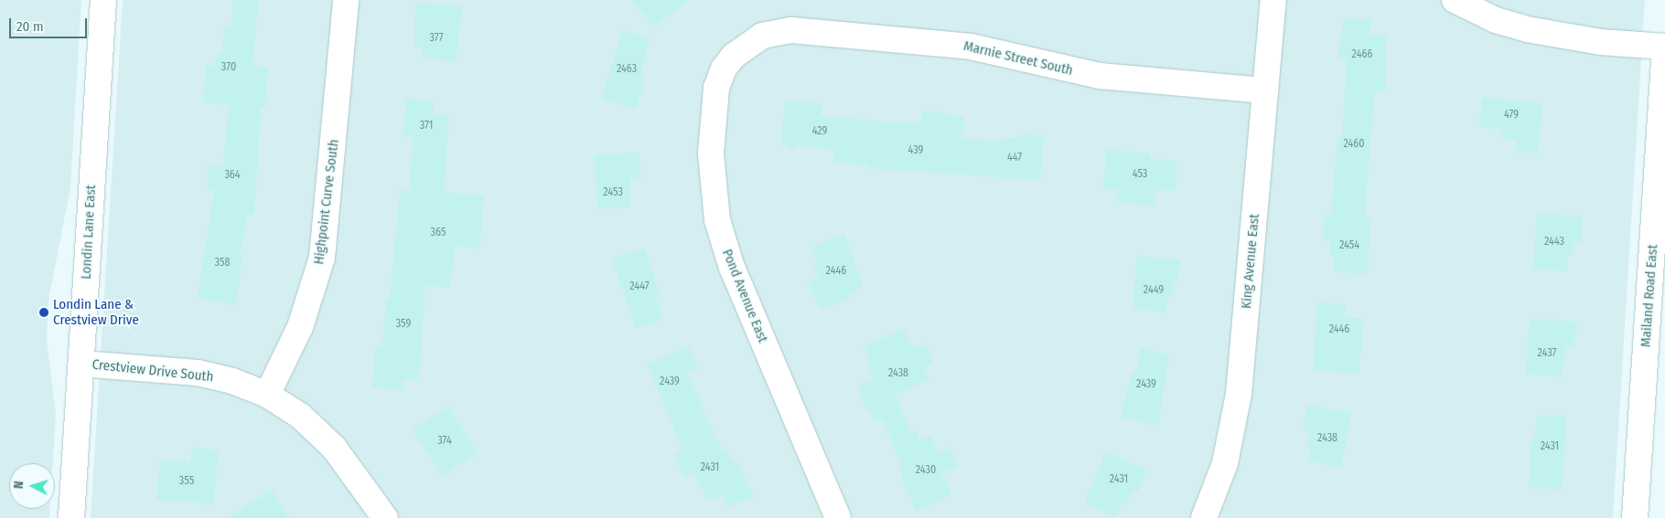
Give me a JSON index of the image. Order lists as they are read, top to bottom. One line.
{"streets":{"street":["Marnie Street South","Highpoint Curve South","Londin Lane East","King Avenue East","Pond Avenue East","Mailand Road East","Crestview Drive South"]},"crossings":[["Marnie Street South","King Avenue East"],["Marnie Street South","Pond Avenue East"],["Highpoint Curve South","Crestview Drive South"],["Londin Lane East","Crestview Drive South"]],"places":["Londin Lane & Crestview Drive"],"house_numbers":["377","2466","370","2463","479","371","429","2460","439","447","453","364","2453","365","2443","2454","358","2446","2447","2449","359","2446","2437","2438","2439","2439","2438","374","2431","2431","2430","2431","355"],"scale_bar":"20 m","north":"left"}
